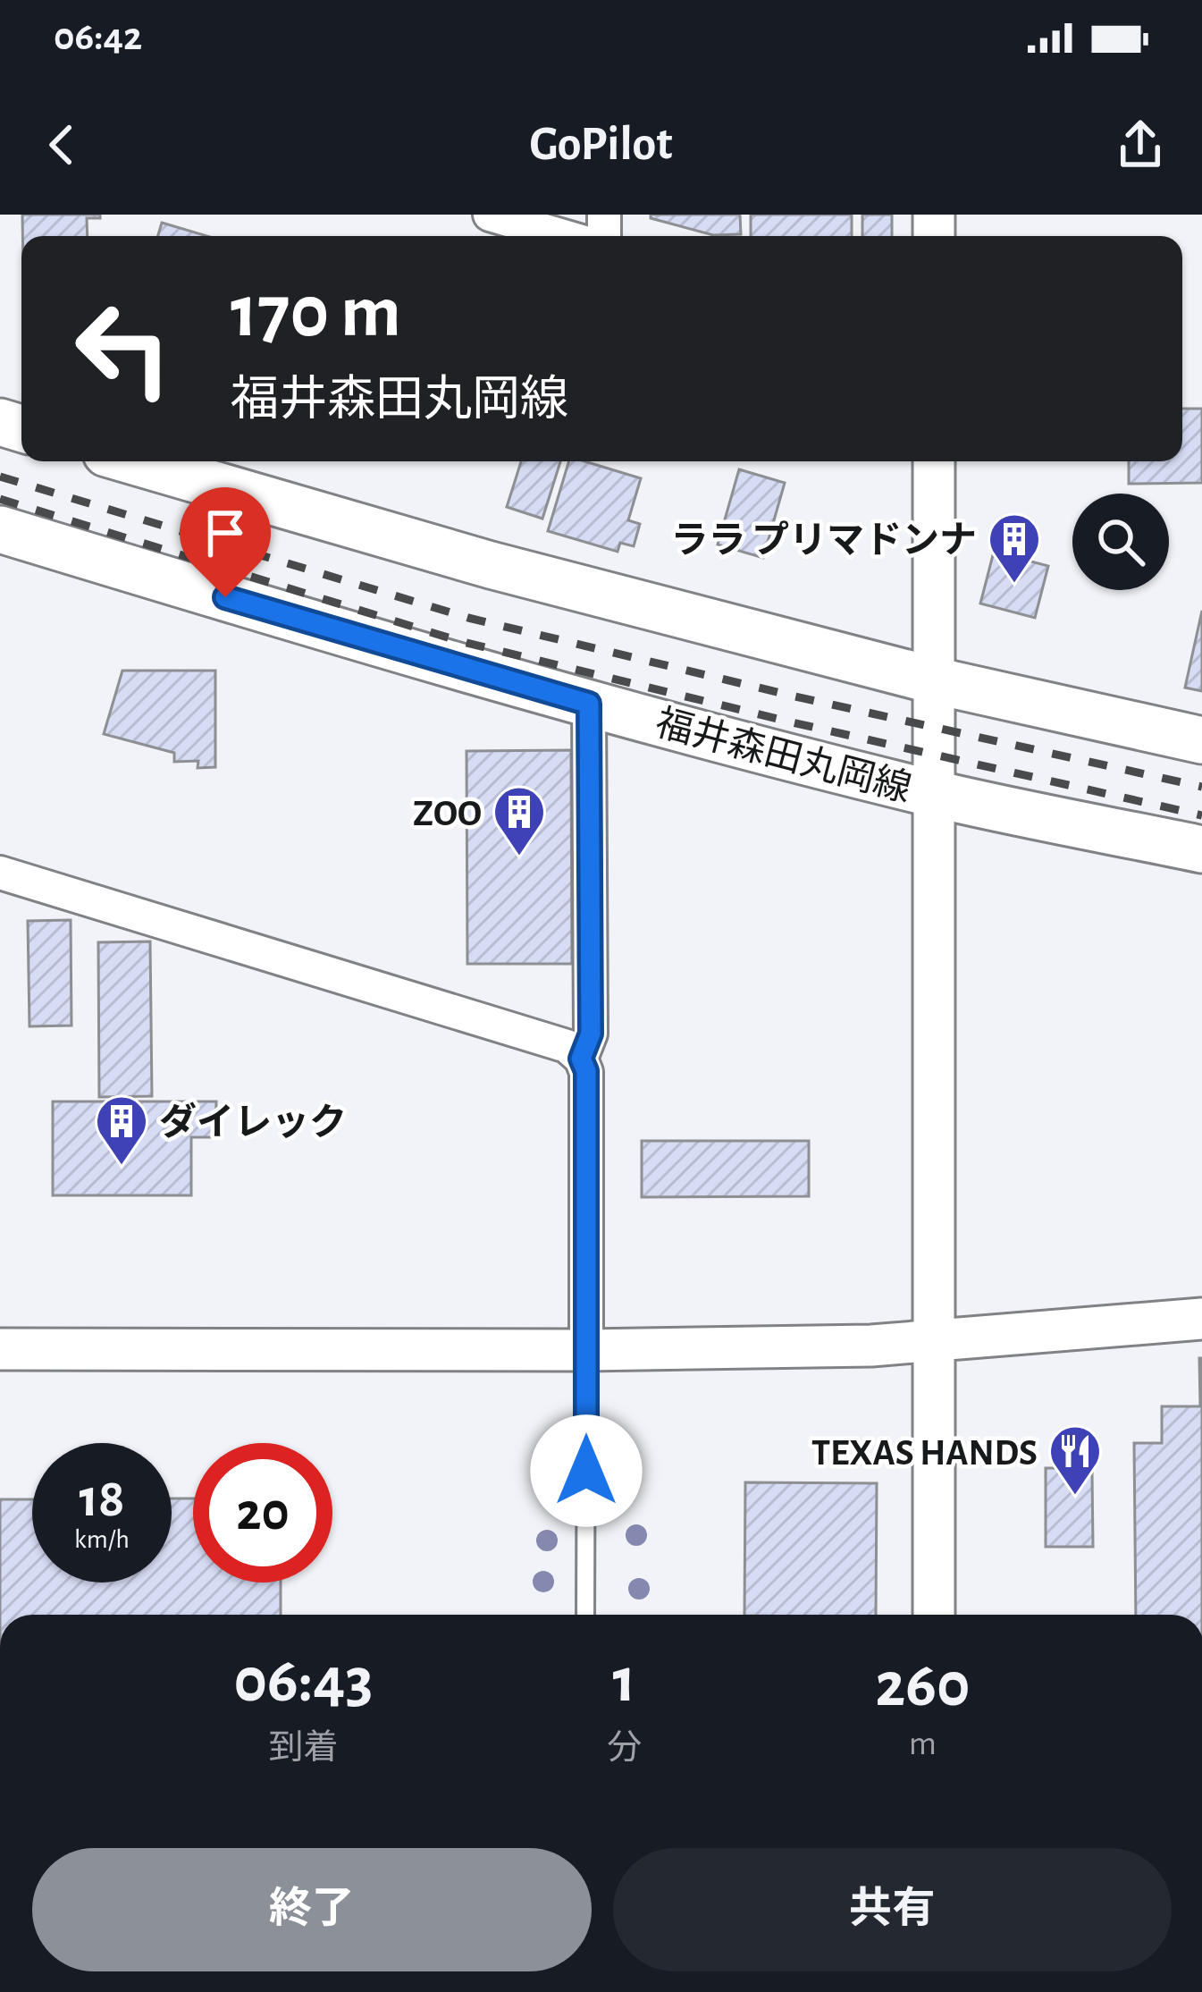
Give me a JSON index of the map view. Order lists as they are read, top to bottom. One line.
{"streets":{"main road":["福井森田丸岡線"]},"places":{"building":["ララ プリマドンナ","ZOO","ダイレック"],"restaurant":["TEXAS HANDS"]},"page":{"status":"06:42","header":"GoPilot","turn":["170 m","福井森田丸岡線"],"speed":"18 km/h","limit":"20","eta":["06:43","到着","1","分","260","m"],"buttons":["終了","共有"]}}
